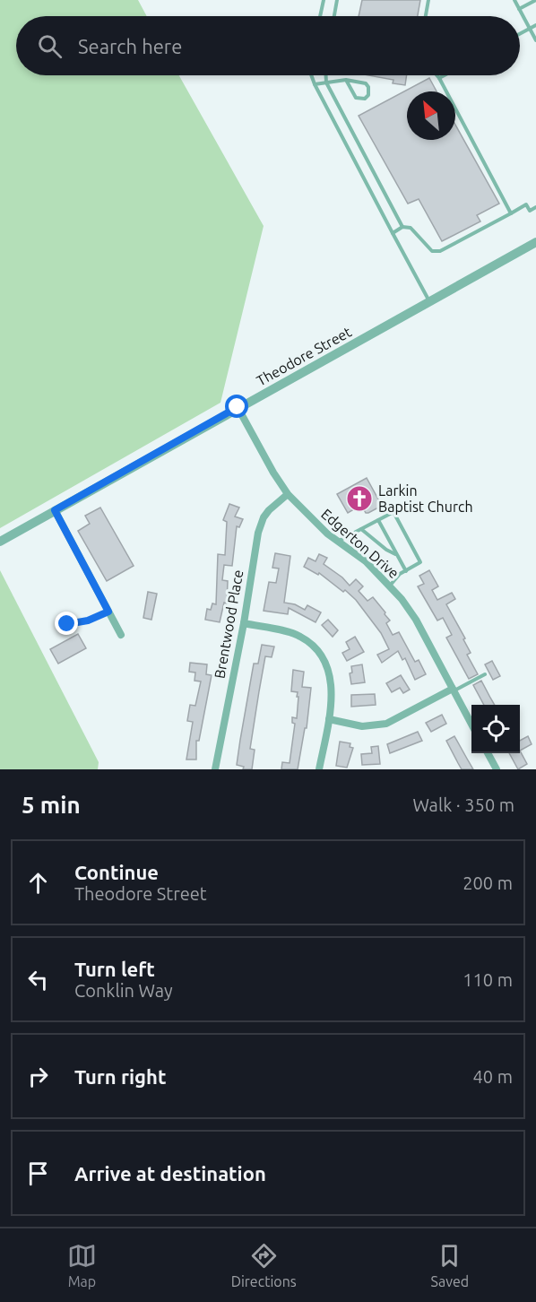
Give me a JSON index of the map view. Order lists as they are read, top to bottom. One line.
{"streets":{"street":["Theodore Street","Edgerton Drive","Brentwood Place"]},"crossings":[["Theodore Street","Edgerton Drive"],["Edgerton Drive","Brentwood Place"]],"places":{"church":["Larkin Baptist Church"]},"north":"top left","page":{"search":"Search here","heading":["5 min","Walk · 350 m"],"list":[["Continue","Theodore Street","200 m"],["Turn left","Conklin Way","110 m"],["Turn right","40 m"],"Arrive at destination"],"nav":["Map","Directions","Saved"]}}
